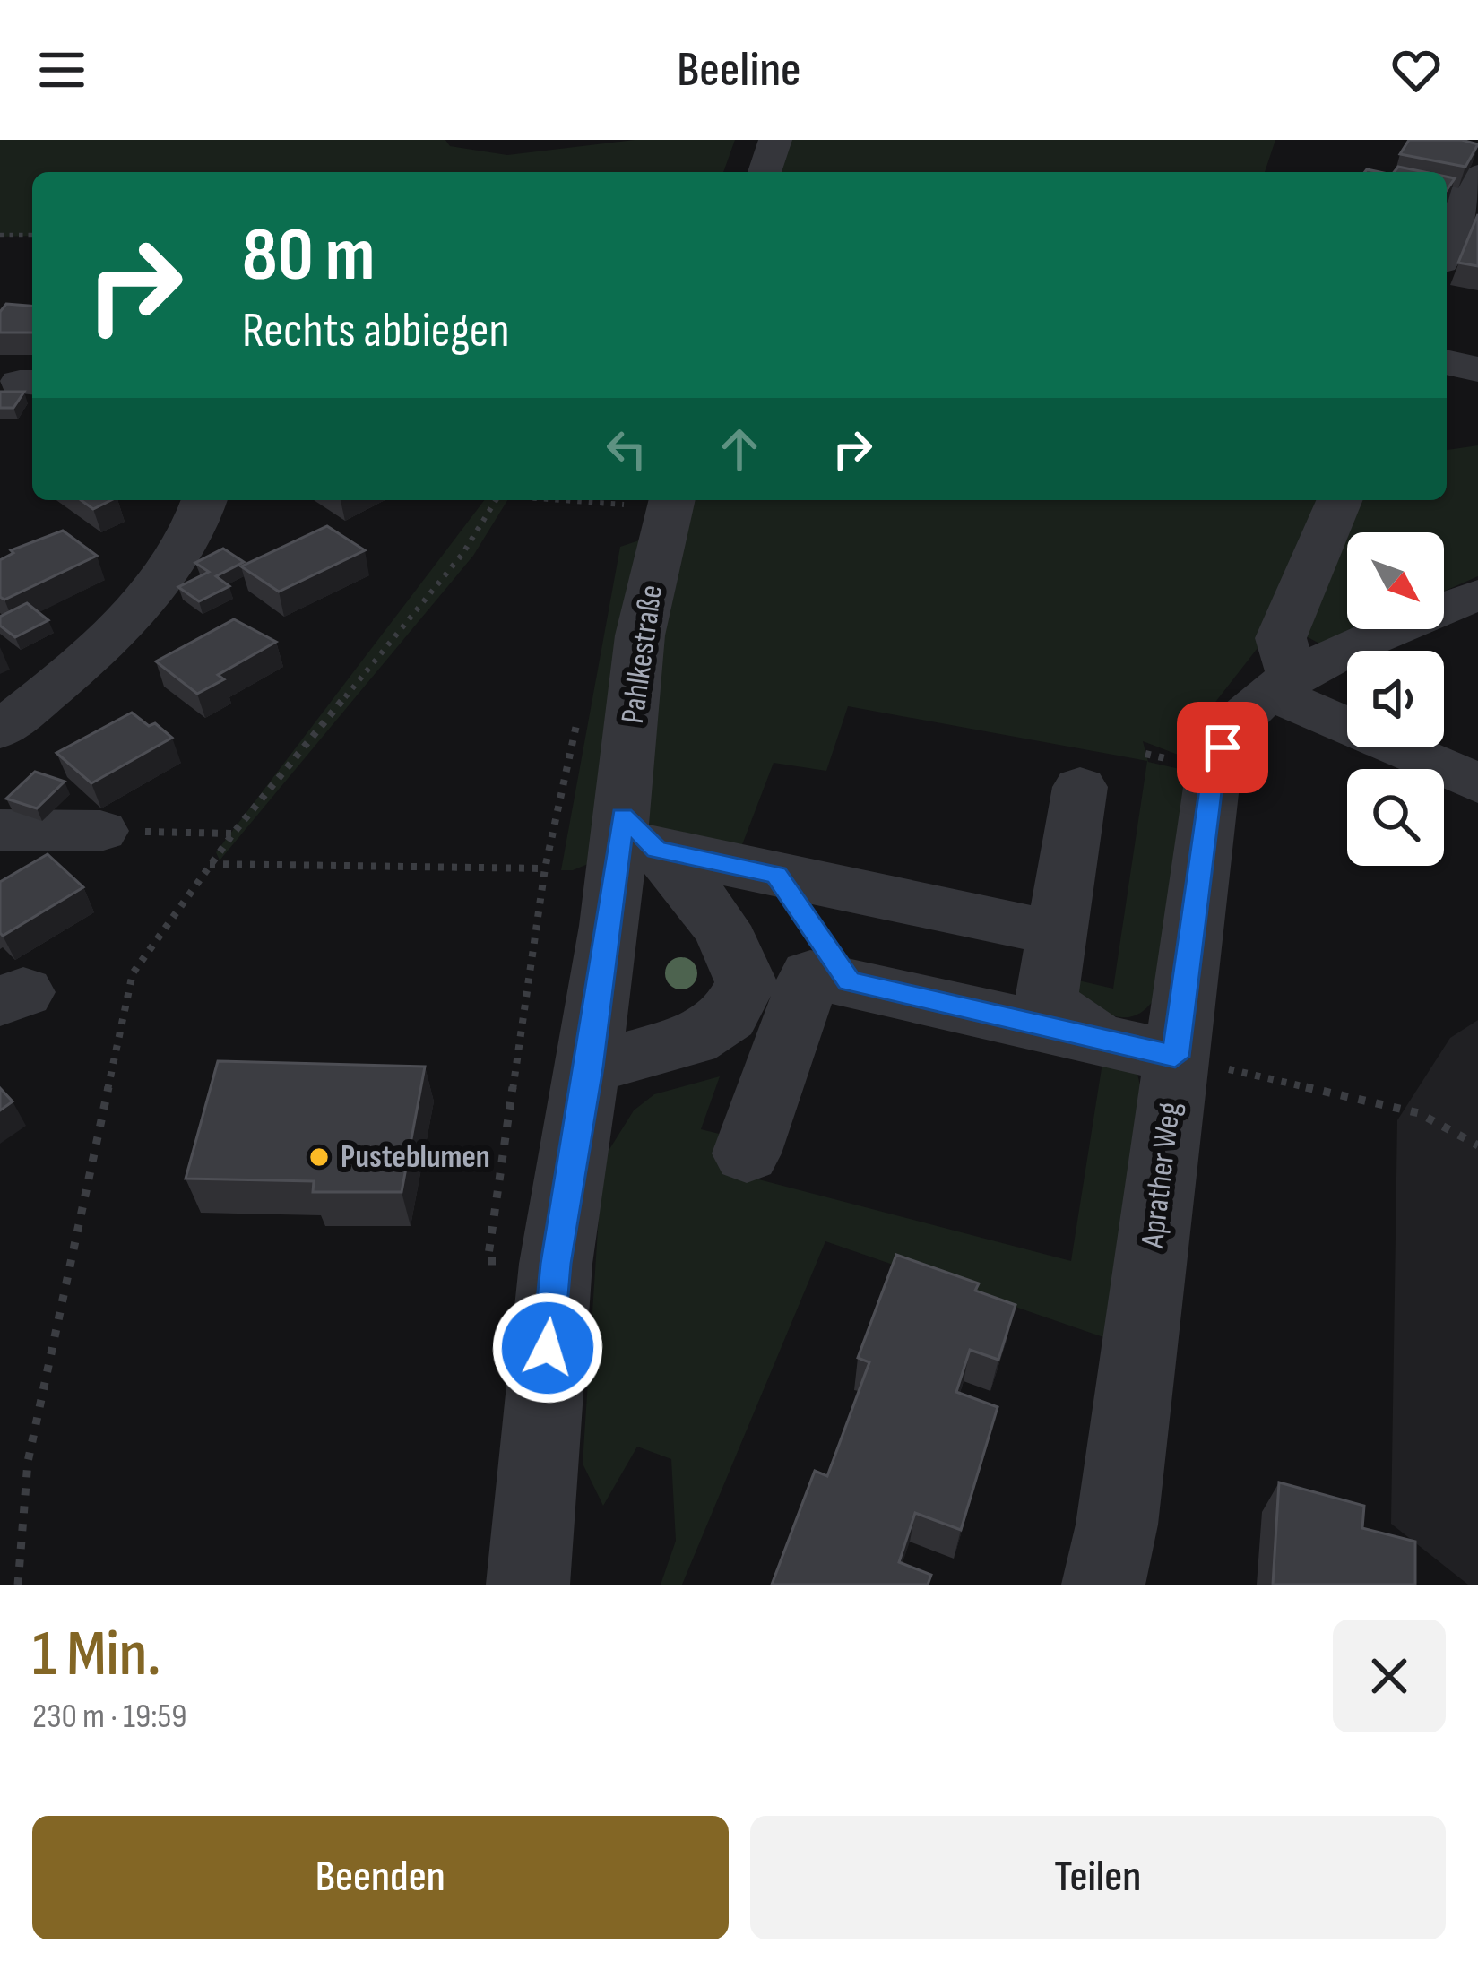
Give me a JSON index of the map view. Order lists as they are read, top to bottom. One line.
{"streets":{"street":["Pahlkestraße","Aprather Weg"]},"places":["Pusteblumen"],"north":"bottom right","page":{"header":"Beeline","turn":["80 m","Rechts abbiegen"],"heading":["1 Min.","230 m · 19:59"],"buttons":["Beenden","Teilen"]}}
